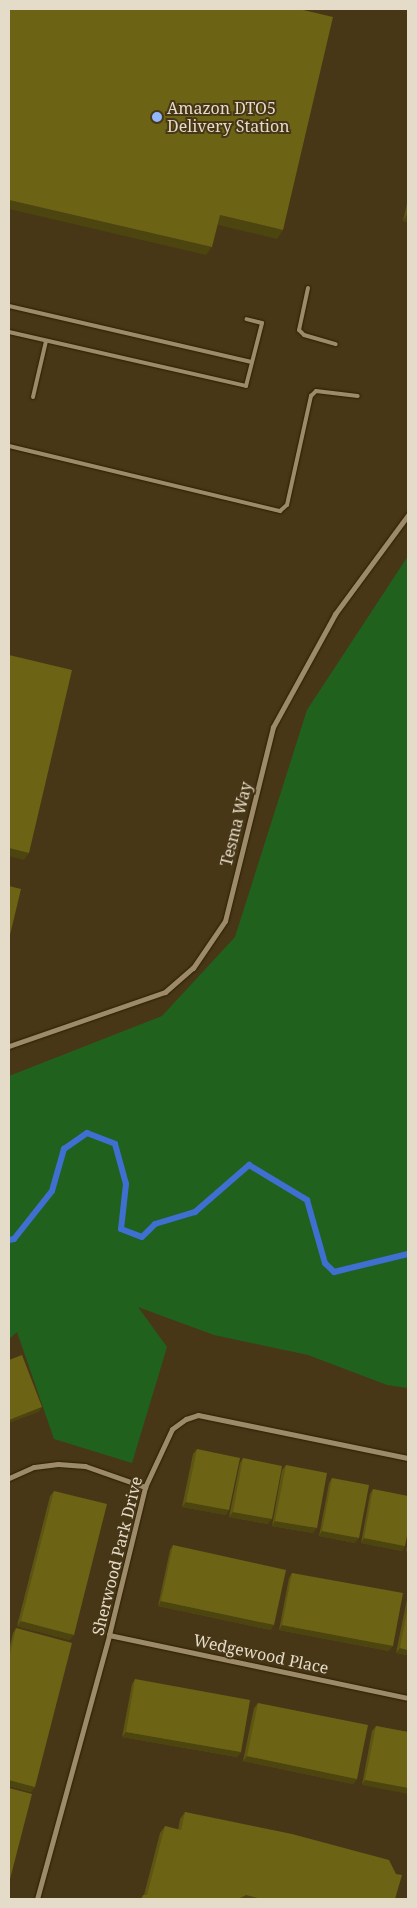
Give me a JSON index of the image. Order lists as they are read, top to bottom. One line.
{"streets":{"street":["Tesma Way","Sherwood Park Drive","Wedgewood Place"]},"crossings":[["Sherwood Park Drive","Wedgewood Place"]],"places":["Amazon DTO5 Delivery Station"]}
